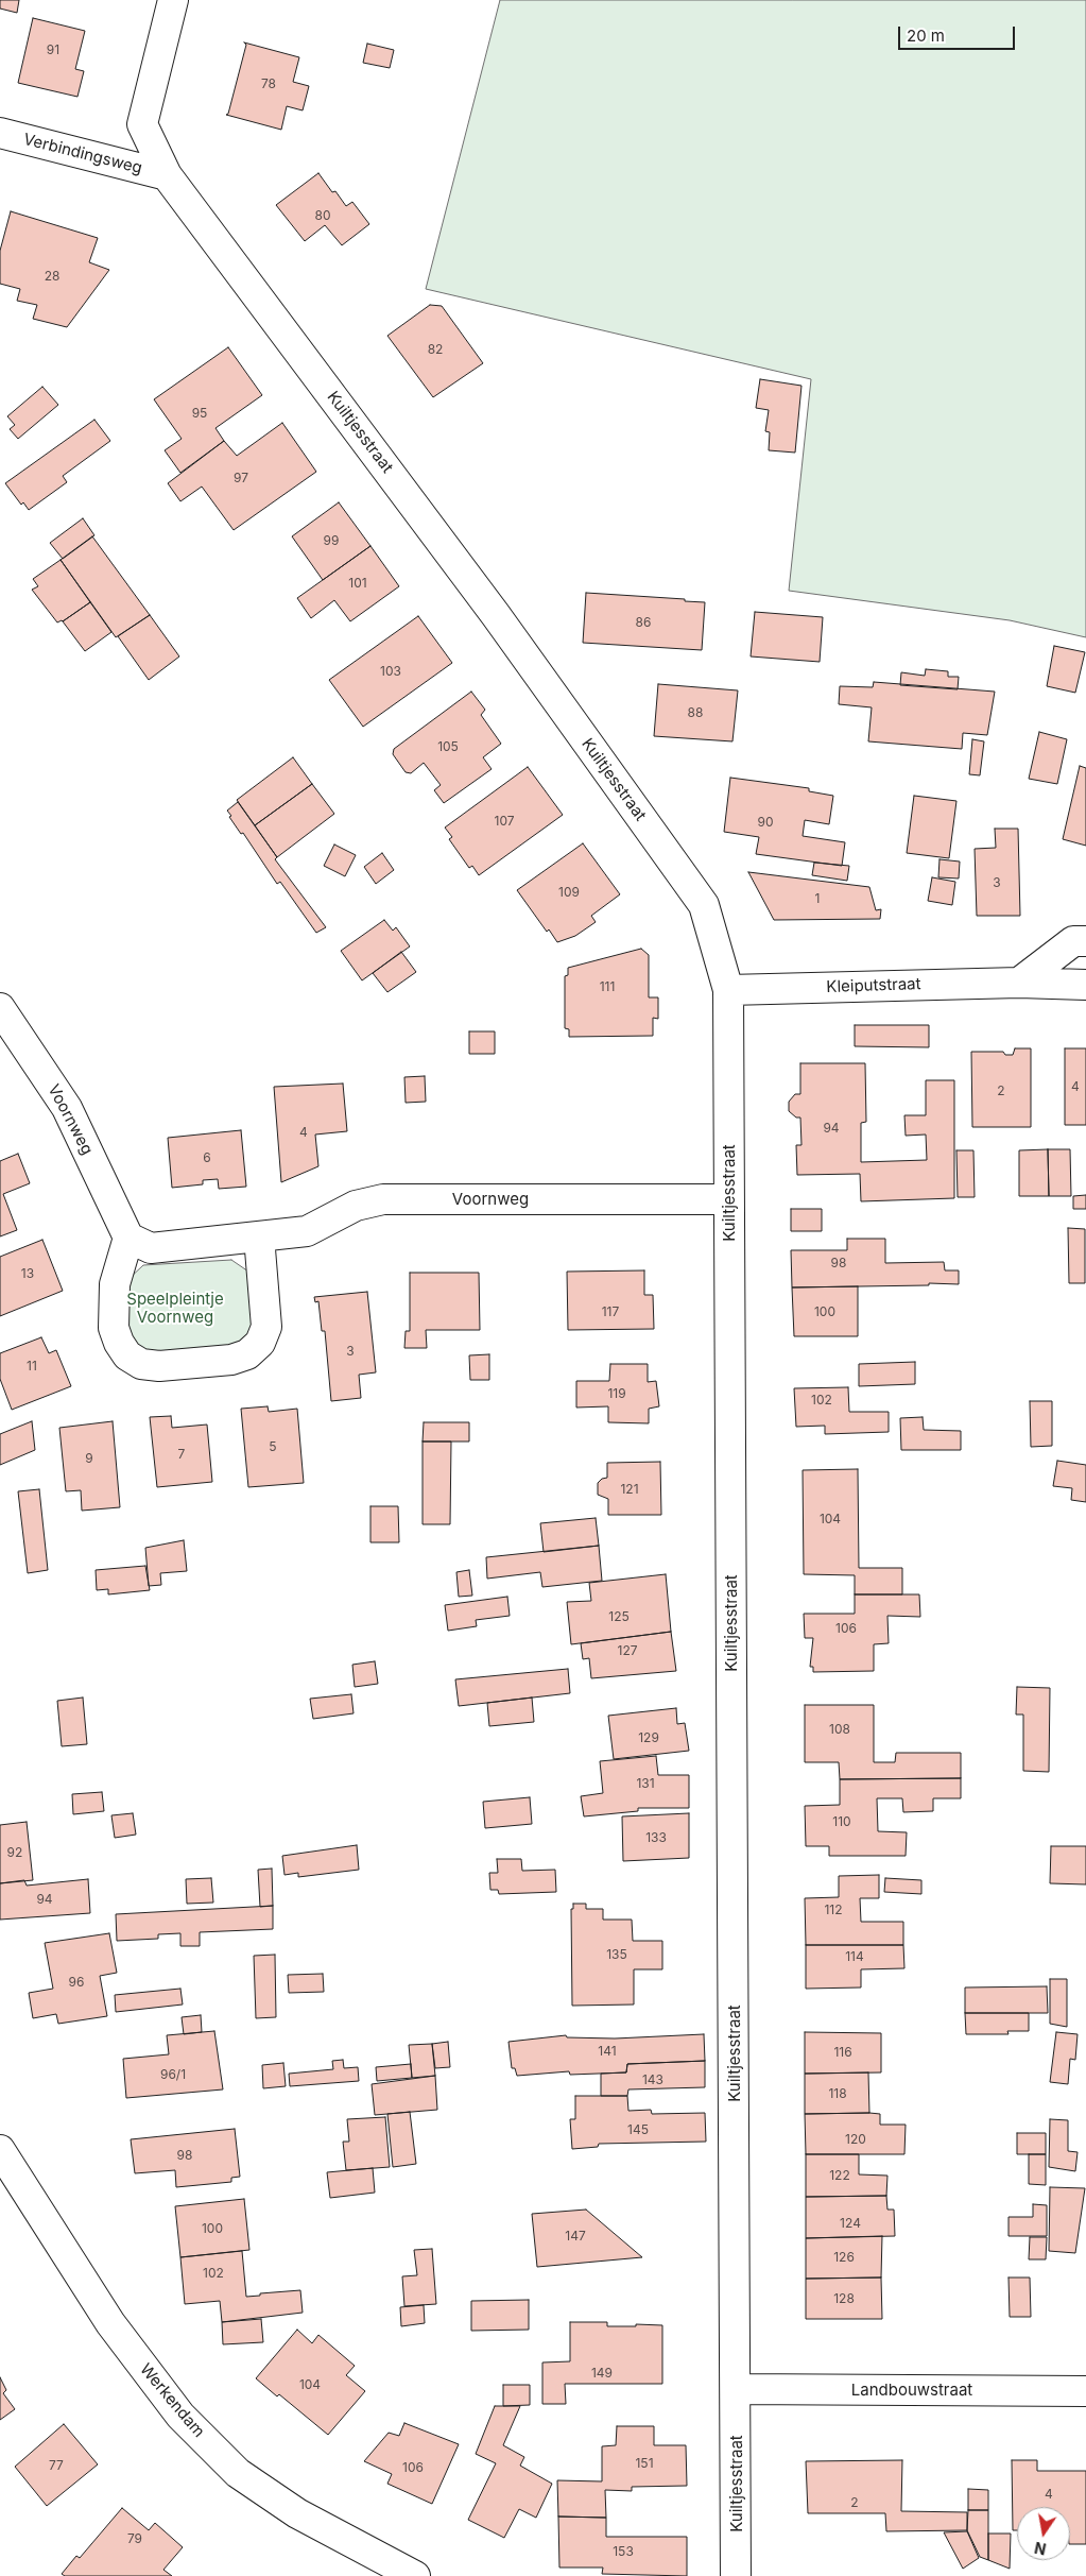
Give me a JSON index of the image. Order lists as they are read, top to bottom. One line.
{"streets":{"street":["Verbindingsweg","Kuiltjesstraat","Kleiputstraat","Voornweg","Landbouwstraat","Werkendam"]},"crossings":[["Verbindingsweg","Kuiltjesstraat"],["Kuiltjesstraat","Kleiputstraat"],["Kuiltjesstraat","Voornweg"],["Kuiltjesstraat","Landbouwstraat"]],"parks":["Speelpleintje Voornweg"],"house_numbers":["91","78","80","28","82","95","97","99","101","86","103","88","105","107","90","3","109","1","111","4","2","94","4","6","98","13","117","100","3","11","119","102","5","7","9","121","104","125","106","127","108","129","131","110","133","92","94","112","135","114","96","141","116","96/1","143","118","145","120","98","122","124","100","147","126","102","128","149","104","151","77","106","4","2","79","153"],"scale_bar":"20 m","north":"bottom"}
